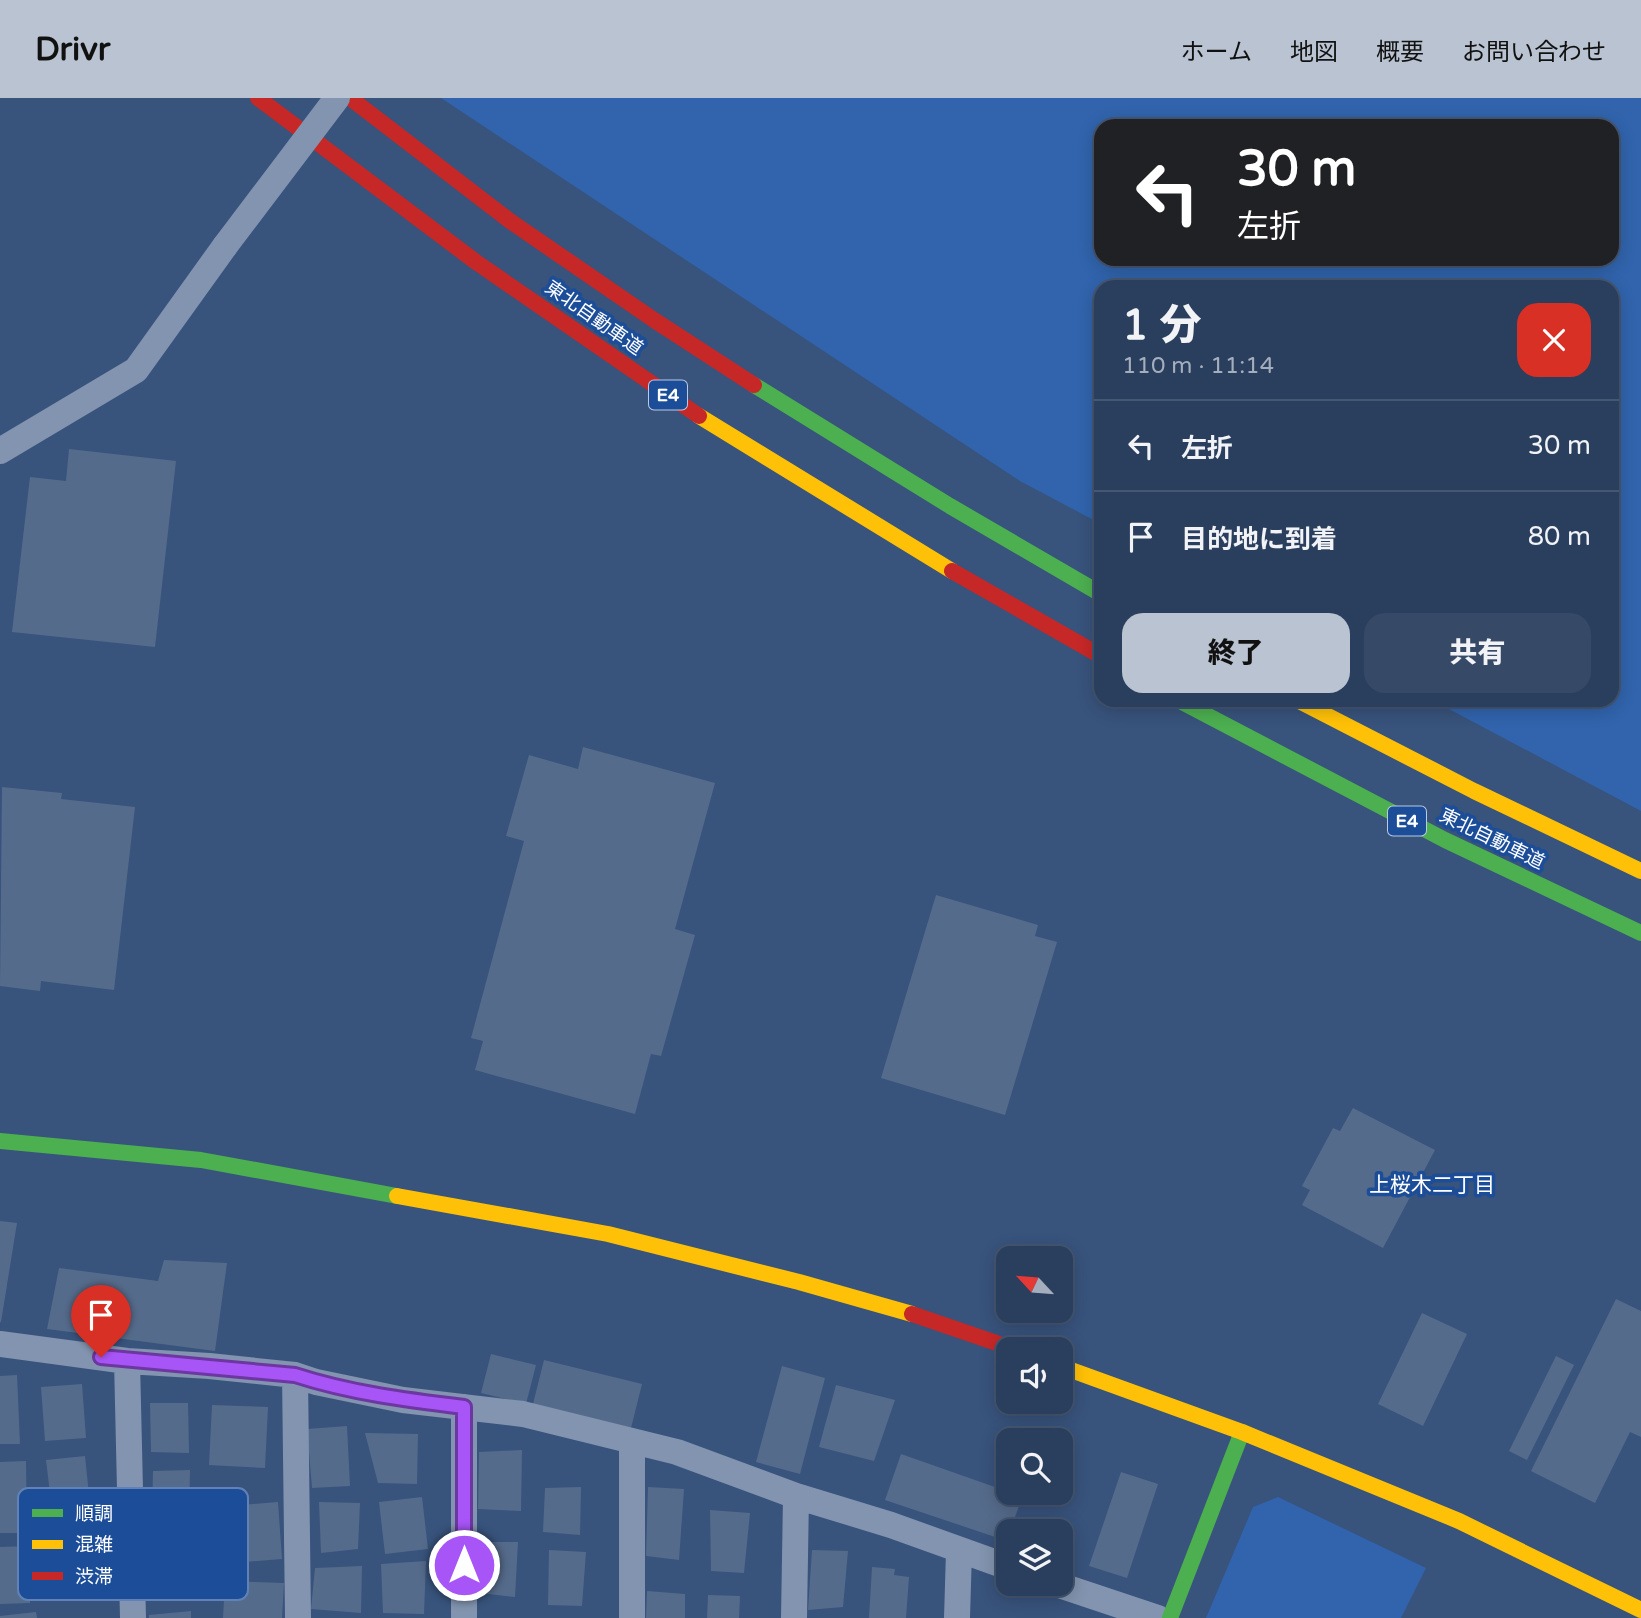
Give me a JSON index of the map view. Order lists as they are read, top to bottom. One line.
{"streets":{"main road":["東北自動車道","E4"]},"districts":["上桜木二丁目"],"legend":["順調","混雑","渋滞"],"north":"top left","page":{"header":"Drivr","nav":["ホーム","地図","概要","お問い合わせ"],"turn":["30 m","左折"],"heading":["1 分","110 m · 11:14"],"list":[{"name":"左折","value":"30 m"},{"name":"目的地に到着","value":"80 m"}],"buttons":["終了","共有"]}}
